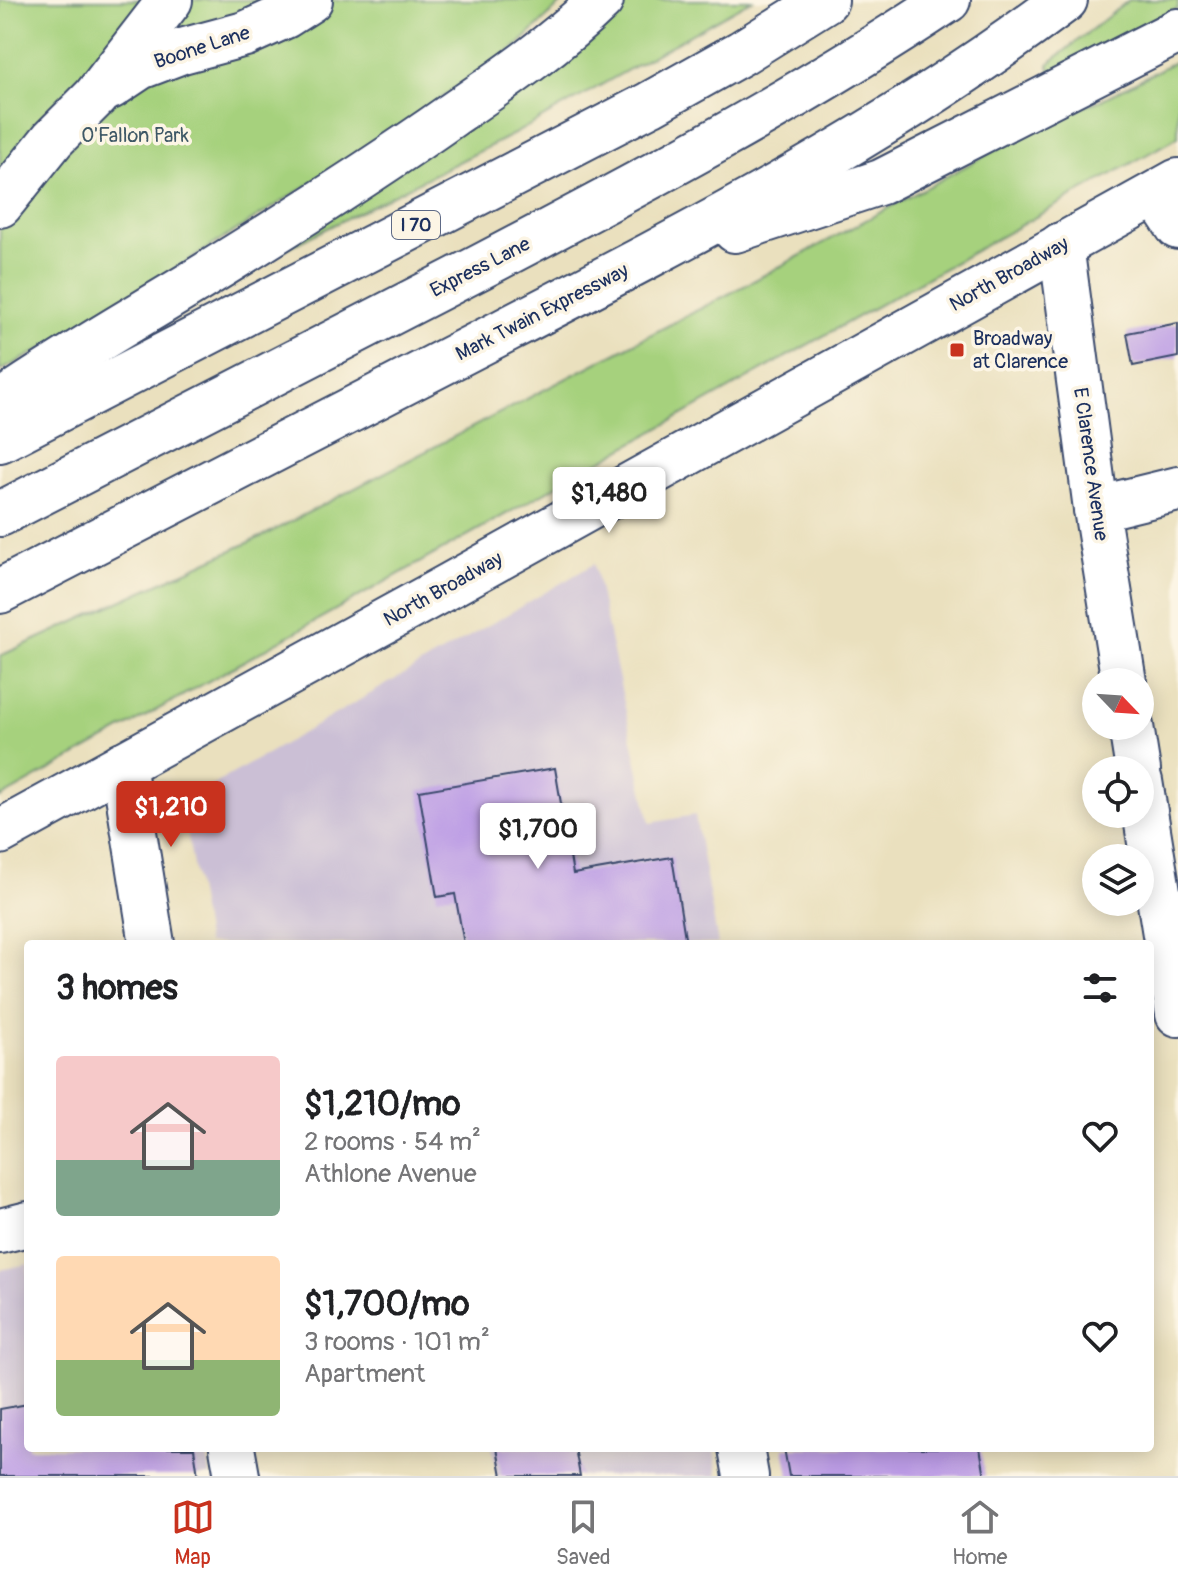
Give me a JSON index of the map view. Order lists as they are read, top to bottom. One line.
{"streets":{"main road":["Boone Lane","I 70","Express Lane","North Broadway","Mark Twain Expressway","E Clarence Avenue"]},"crossings":[["North Broadway","E Clarence Avenue"]],"parks":["O'Fallon Park"],"places":{"transit":["Broadway at Clarence"]},"north":"bottom right","page":{"price":["$1,480","$1,210","$1,700"],"heading":"3 homes","list":[{"name":"$1,210/mo","note":"2 rooms · 54 m² · Athlone Avenue"},{"name":"$1,700/mo","note":"3 rooms · 101 m² · Apartment"}],"tabs":["Map","Saved","Home"]}}
